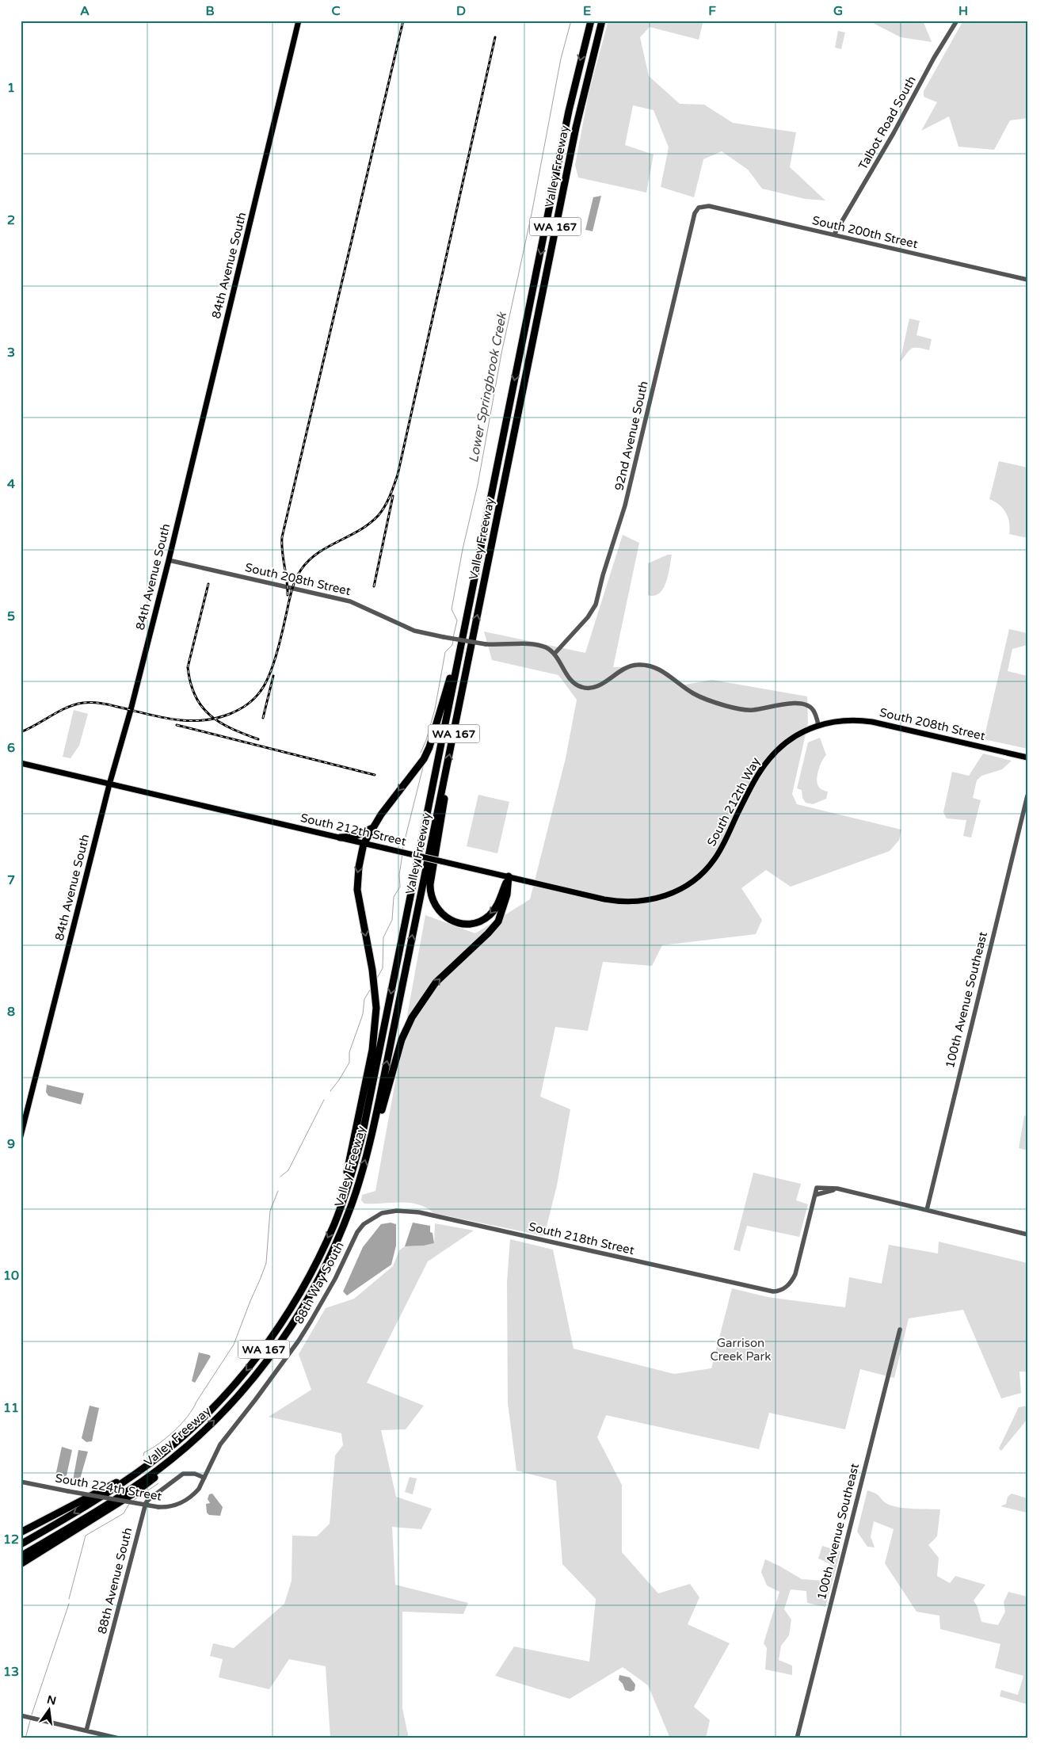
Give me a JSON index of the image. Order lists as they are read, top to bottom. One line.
{"streets":{"highway":["Valley Freeway","WA 167"],"main road":["84th Avenue South","South 208th Street","South 212th Way","South 212th Street"],"street":["Talbot Road South","South 200th Street","92nd Avenue South","100th Avenue Southeast","South 218th Street","88th Way South","South 224th Street","88th Avenue South"]},"crossings":[["Talbot Road South","South 200th Street"],["South 200th Street","92nd Avenue South"],["84th Avenue South","South 208th Street"],["84th Avenue South","South 212th Street"],["92nd Avenue South","South 208th Street"],["South 208th Street","South 212th Way"],["South 212th Way","South 212th Street"],["South 218th Street","88th Way South"],["88th Way South","South 224th Street"],["88th Way South","88th Avenue South"],["South 224th Street","88th Avenue South"]],"water":["Lower Springbrook Creek"],"parks":["Garrison Creek Park"],"north":"top","grid":{"columns":["A","B","C","D","E","F","G","H"],"rows":["1","2","3","4","5","6","7","8","9","10","11","12","13"]}}
